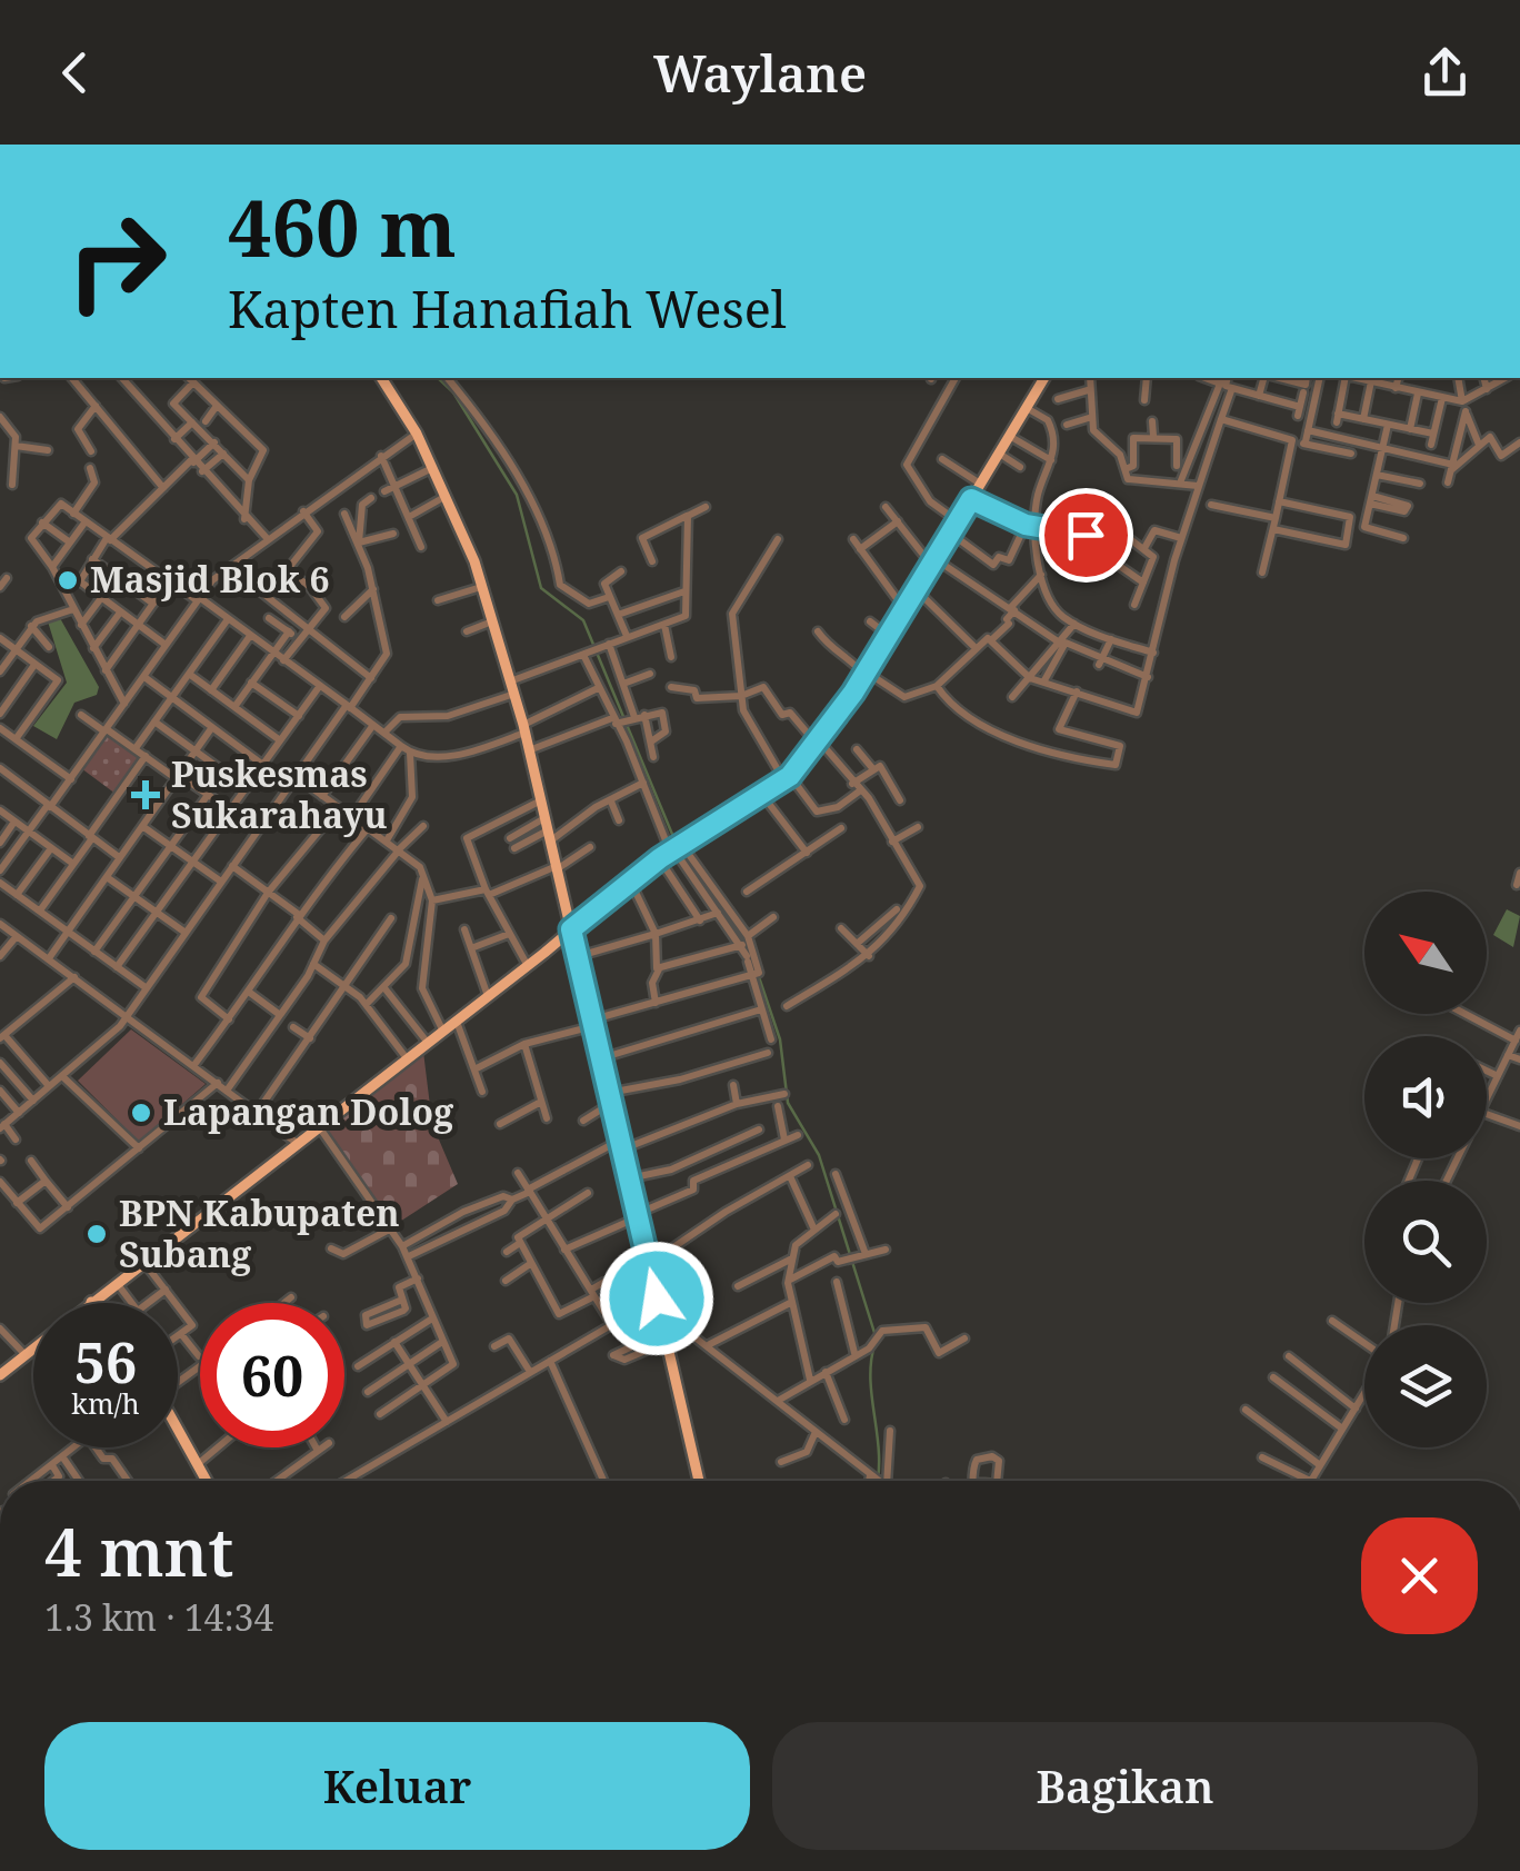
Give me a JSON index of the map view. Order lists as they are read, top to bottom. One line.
{"places":{"other":["Masjid Blok 6","Lapangan Dolog","BPN Kabupaten Subang"],"health":["Puskesmas Sukarahayu"]},"north":"top left","page":{"header":"Waylane","turn":["460 m","Kapten Hanafiah Wesel"],"speed":"56 km/h","limit":"60","heading":["4 mnt","1.3 km · 14:34"],"buttons":["Keluar","Bagikan"]}}
